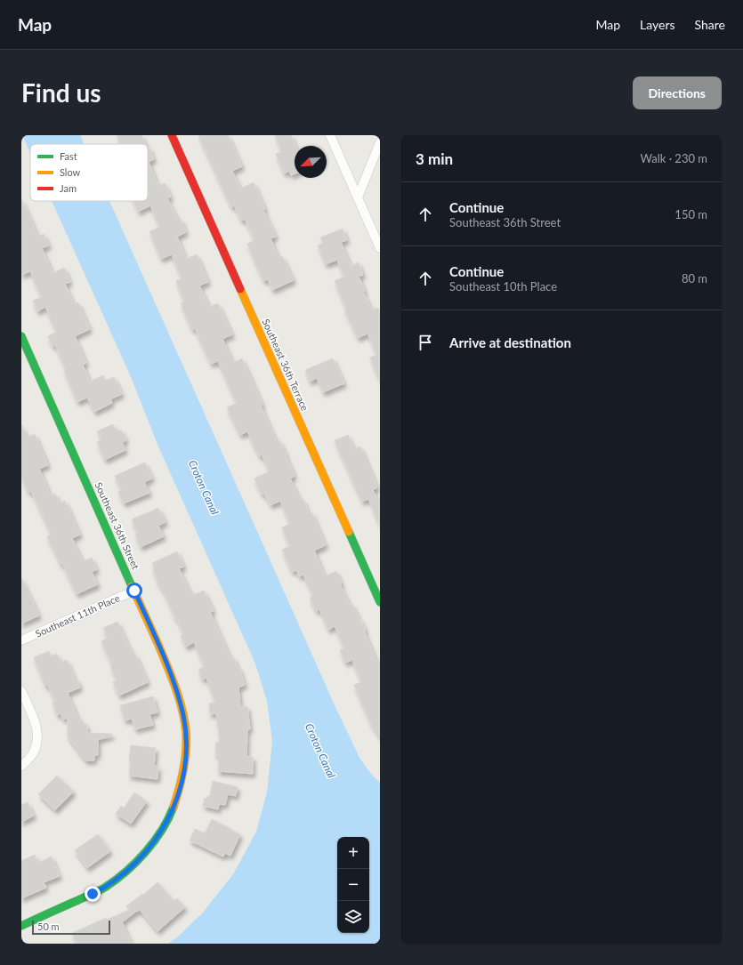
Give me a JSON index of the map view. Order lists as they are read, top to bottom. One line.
{"streets":{"street":["Southeast 36th Terrace","Southeast 36th Street","Southeast 11th Place"]},"crossings":[["Southeast 36th Street","Southeast 11th Place"]],"water":["Croton Canal"],"legend":["Fast","Slow","Jam"],"scale_bar":"50 m","north":"bottom left","page":{"header":"Map","nav":["Map","Layers","Share"],"buttons":"Directions","title":"Find us","heading":["3 min","Walk · 230 m"],"list":[["Continue","Southeast 36th Street","150 m"],["Continue","Southeast 10th Place","80 m"],"Arrive at destination"],"map_buttons":["+","−"],"scale":"50 m"}}
